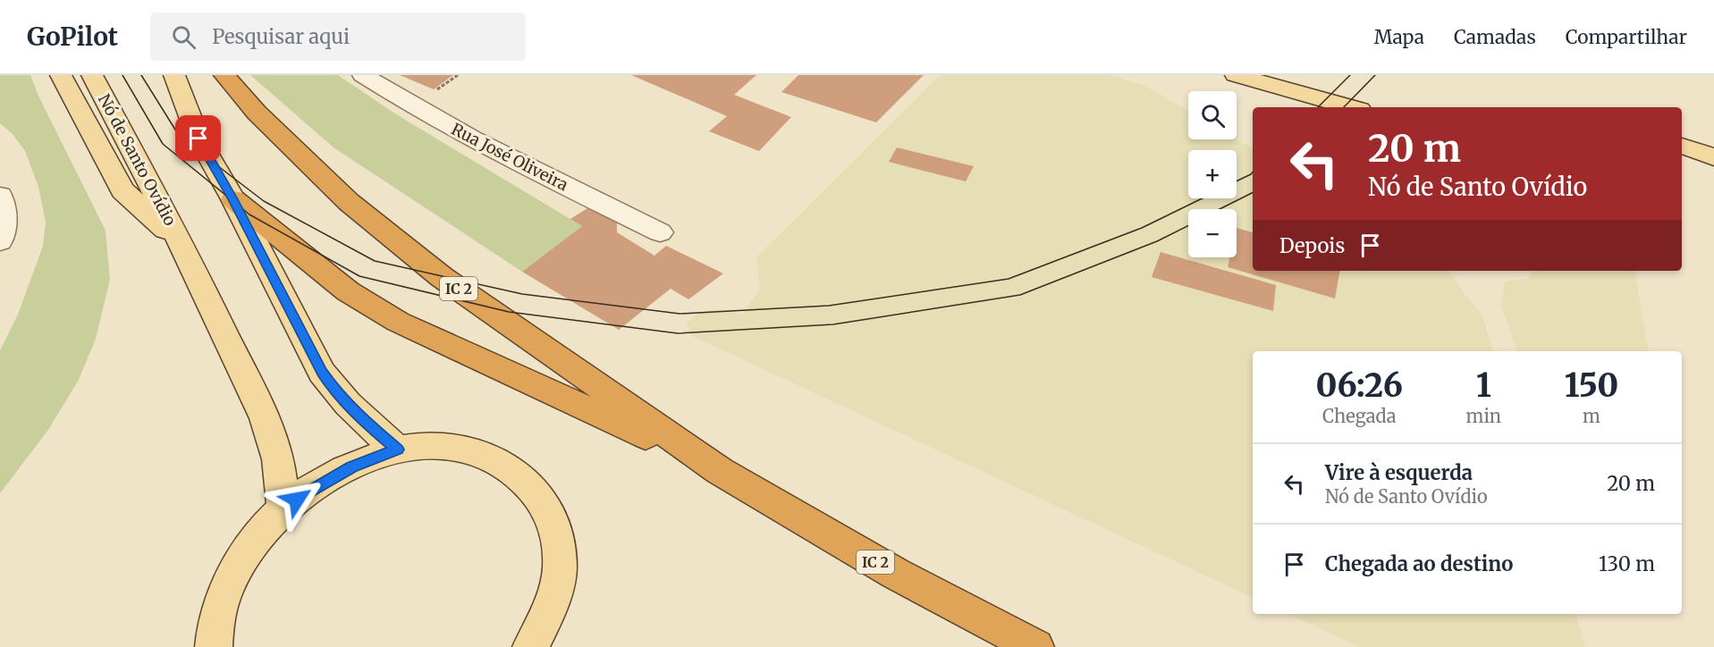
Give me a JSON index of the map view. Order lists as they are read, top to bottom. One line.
{"streets":{"highway":["IC 2"],"main road":["Nó de Santo Ovídio"],"street":["Rua José Oliveira"]},"page":{"header":"GoPilot","search":"Pesquisar aqui","nav":["Mapa","Camadas","Compartilhar"],"map_buttons":["+","−"],"turn":["20 m","Nó de Santo Ovídio"],"then":"Depois","eta":["06:26","Chegada","1","min","150","m"],"list":[{"name":"Vire à esquerda","note":"Nó de Santo Ovídio","value":"20 m"},{"name":"Chegada ao destino","value":"130 m"}]}}
